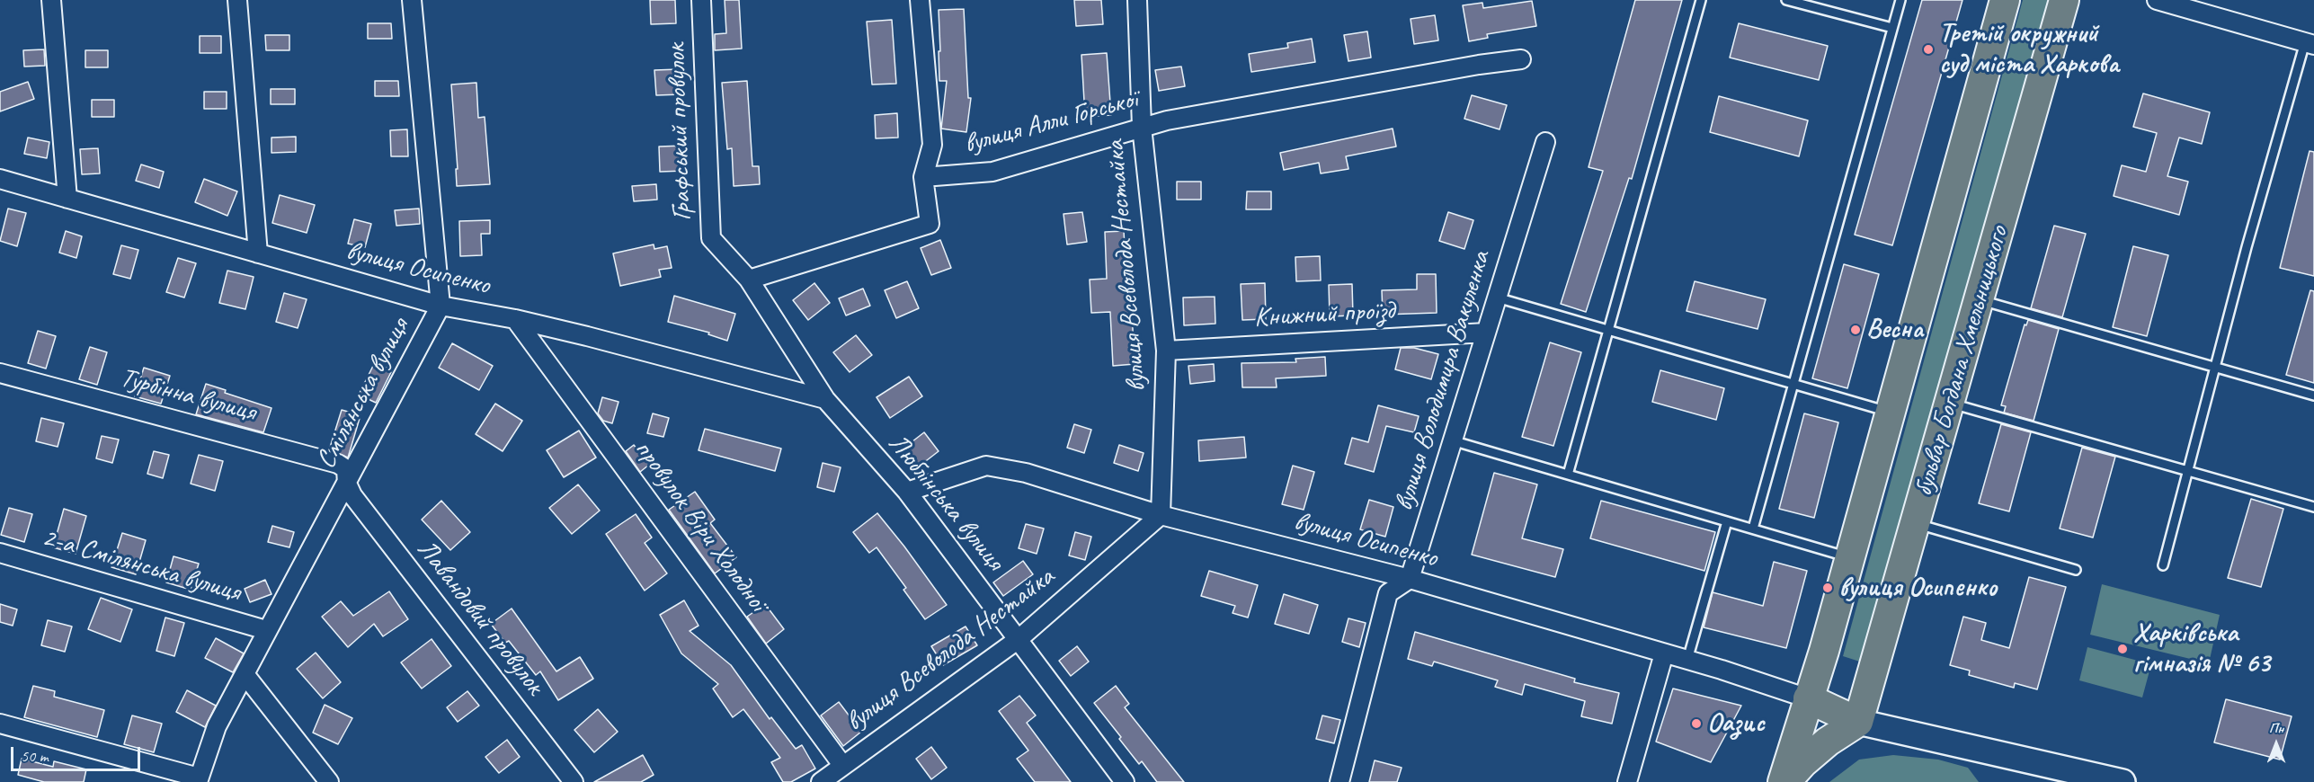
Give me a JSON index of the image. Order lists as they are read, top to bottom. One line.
{"streets":{"main road":["бульвар Богдана Хмельницького"],"street":["вулиця Алли Горської","Графський провулок","вулиця Всеволода Нестайка","вулиця Осипенко","Книжний проїзд","вулиця Володимира Вакуленка","Смілянська вулиця","Турбінна вулиця","Люблінська вулиця","провулок Віри Холодної","2-а Смілянська вулиця","Лавандовий провулок"]},"crossings":[["вулиця Алли Горської","вулиця Всеволода Нестайка"],["Графський провулок","Люблінська вулиця"],["вулиця Всеволода Нестайка","вулиця Осипенко"],["вулиця Всеволода Нестайка","Книжний проїзд"],["вулиця Всеволода Нестайка","Люблінська вулиця"],["вулиця Всеволода Нестайка","провулок Віри Холодної"],["вулиця Осипенко","бульвар Богдана Хмельницького"],["вулиця Осипенко","вулиця Володимира Вакуленка"],["вулиця Осипенко","Смілянська вулиця"],["вулиця Осипенко","Люблінська вулиця"],["вулиця Осипенко","провулок Віри Холодної"],["Книжний проїзд","вулиця Володимира Вакуленка"],["Смілянська вулиця","Турбінна вулиця"],["Смілянська вулиця","2-а Смілянська вулиця"],["Смілянська вулиця","Лавандовий провулок"],["Турбінна вулиця","Лавандовий провулок"]],"places":["Третій окружний суд міста Харкова","Весна","вулиця Осипенко","Харківська гімназія № 63","Оазис"],"scale_bar":"50 m","north":"top"}
